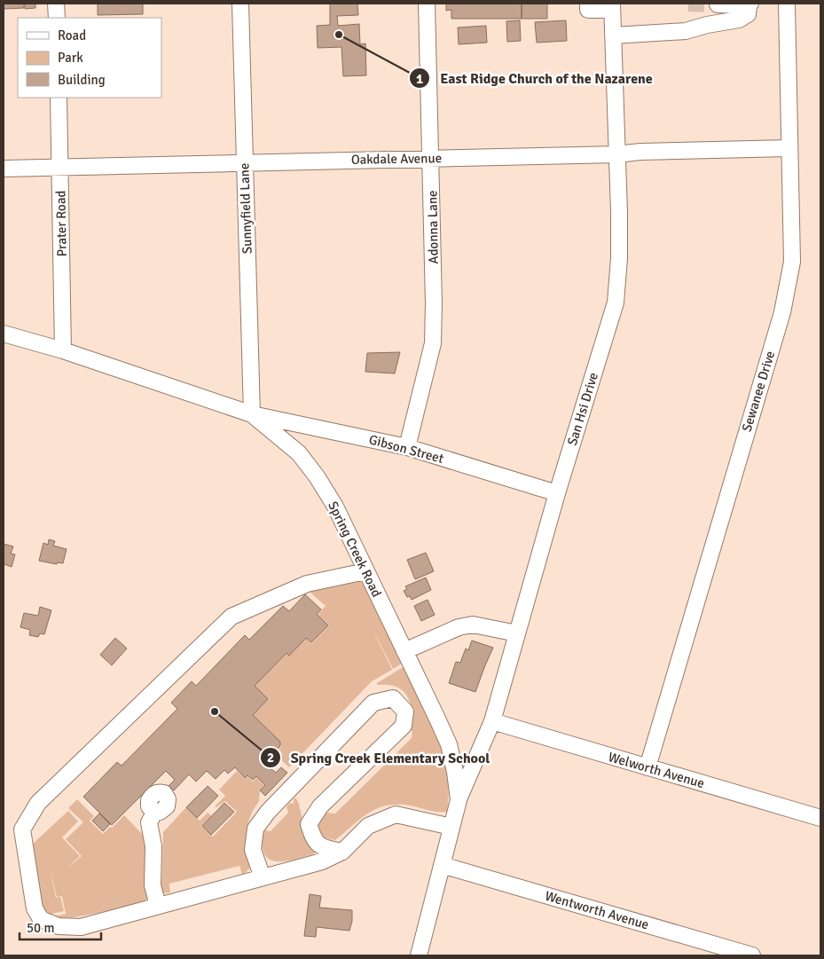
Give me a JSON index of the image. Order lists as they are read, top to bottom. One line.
{"streets":{"street":["Oakdale Avenue","Sunnyfield Lane","Prater Road","Adonna Lane","Sewanee Drive","San Hsi Drive","Gibson Street","Spring Creek Road","Welworth Avenue","Wentworth Avenue"]},"crossings":[["Oakdale Avenue","Sunnyfield Lane"],["Oakdale Avenue","Prater Road"],["Oakdale Avenue","Adonna Lane"],["Oakdale Avenue","Sewanee Drive"],["Oakdale Avenue","San Hsi Drive"],["Sunnyfield Lane","Gibson Street"],["Sunnyfield Lane","Spring Creek Road"],["Prater Road","Spring Creek Road"],["Adonna Lane","Gibson Street"],["Sewanee Drive","Welworth Avenue"],["San Hsi Drive","Gibson Street"],["San Hsi Drive","Spring Creek Road"],["San Hsi Drive","Welworth Avenue"],["Gibson Street","Spring Creek Road"],["Spring Creek Road","Wentworth Avenue"]],"places":["East Ridge Church of the Nazarene","Spring Creek Elementary School"],"legend":["Road","Park","Building"],"scale_bar":"50 m"}
